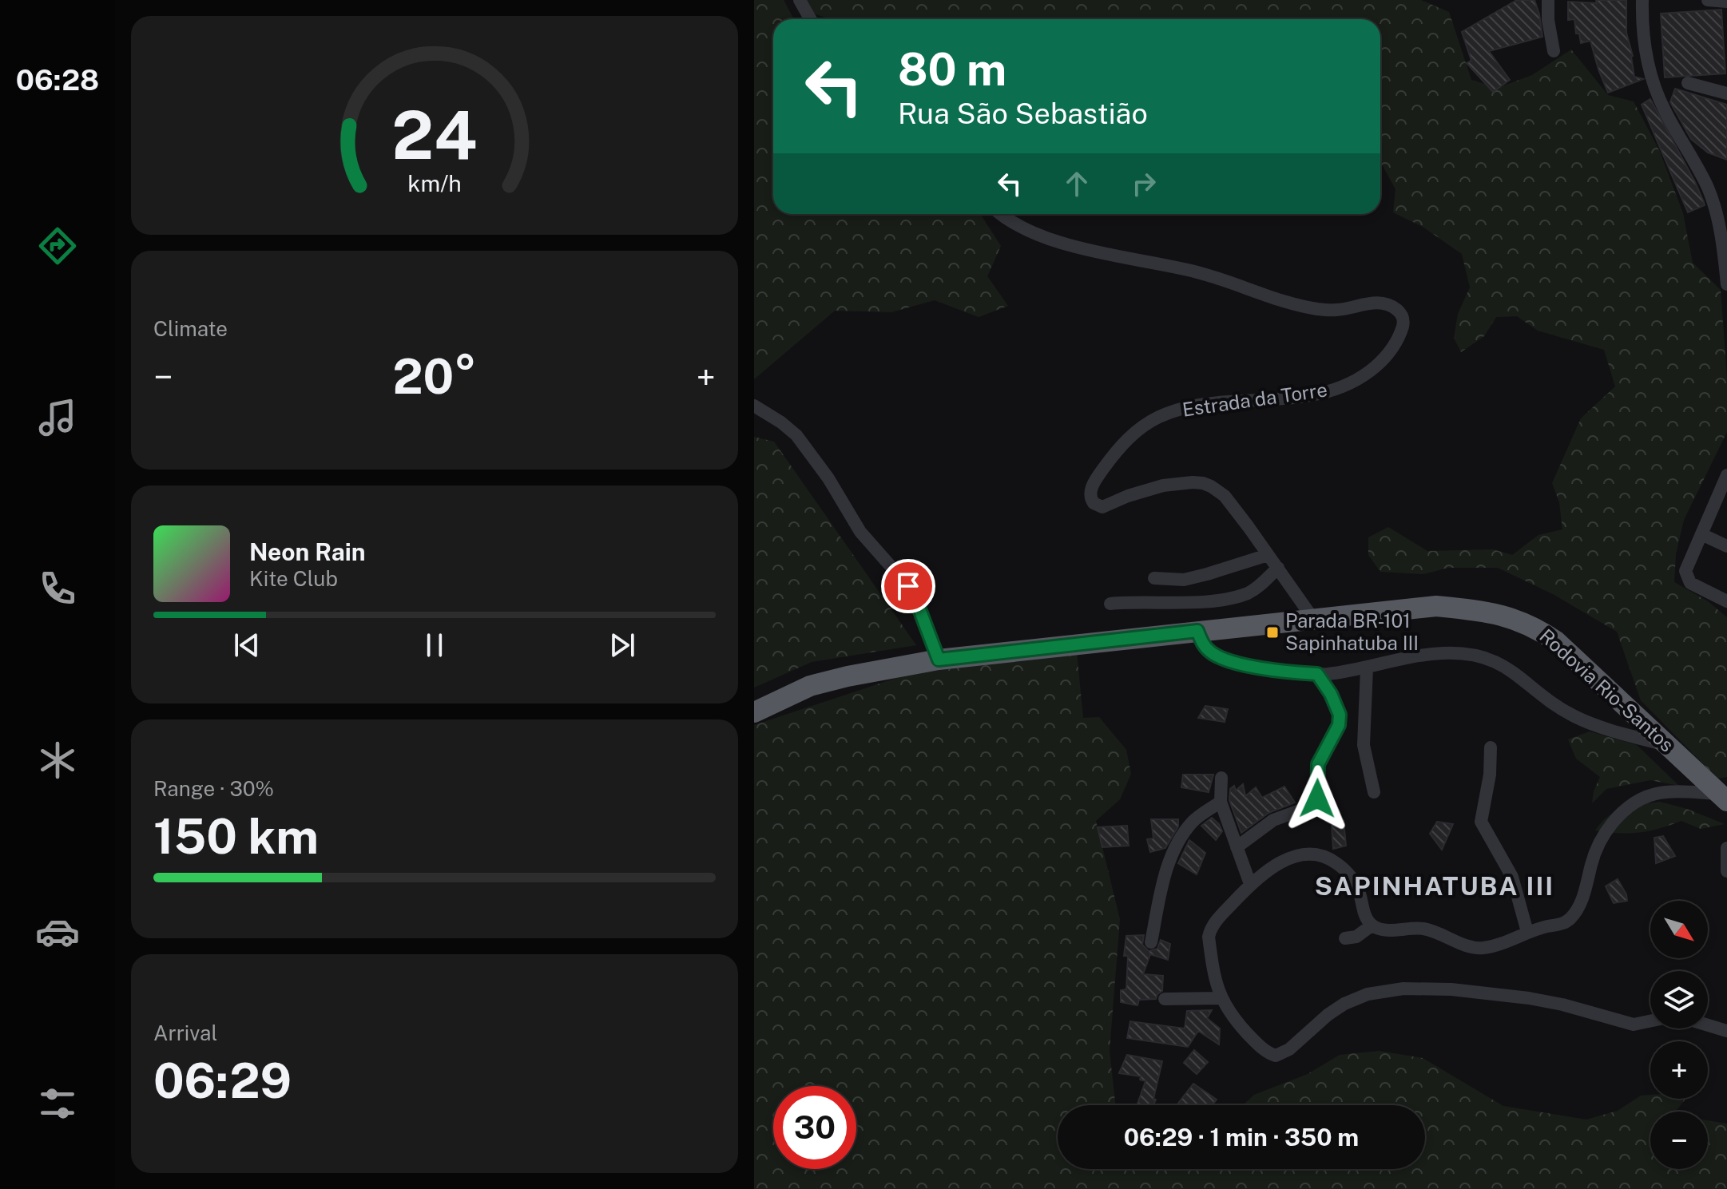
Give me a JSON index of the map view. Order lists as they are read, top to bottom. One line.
{"streets":{"highway":["Rodovia Rio-Santos"],"street":["Estrada da Torre"]},"crossings":[["Estrada da Torre","Rodovia Rio-Santos"]],"districts":["SAPINHATUBA III"],"places":{"transit":["Parada BR-101 Sapinhatuba III"]},"north":"bottom right","page":{"tabs":"06:28","turn":["80 m","Rua São Sebastião"],"tile":["Climate",["Range · 30%","150 km"],["Arrival","06:29"]],"heat":["−","20°","+"],"song":["Neon Rain","Kite Club"],"map_buttons":["+","−"],"limit":"30","trip":"06:29 · 1 min · 350 m","gauge":["24","km/h"]}}
